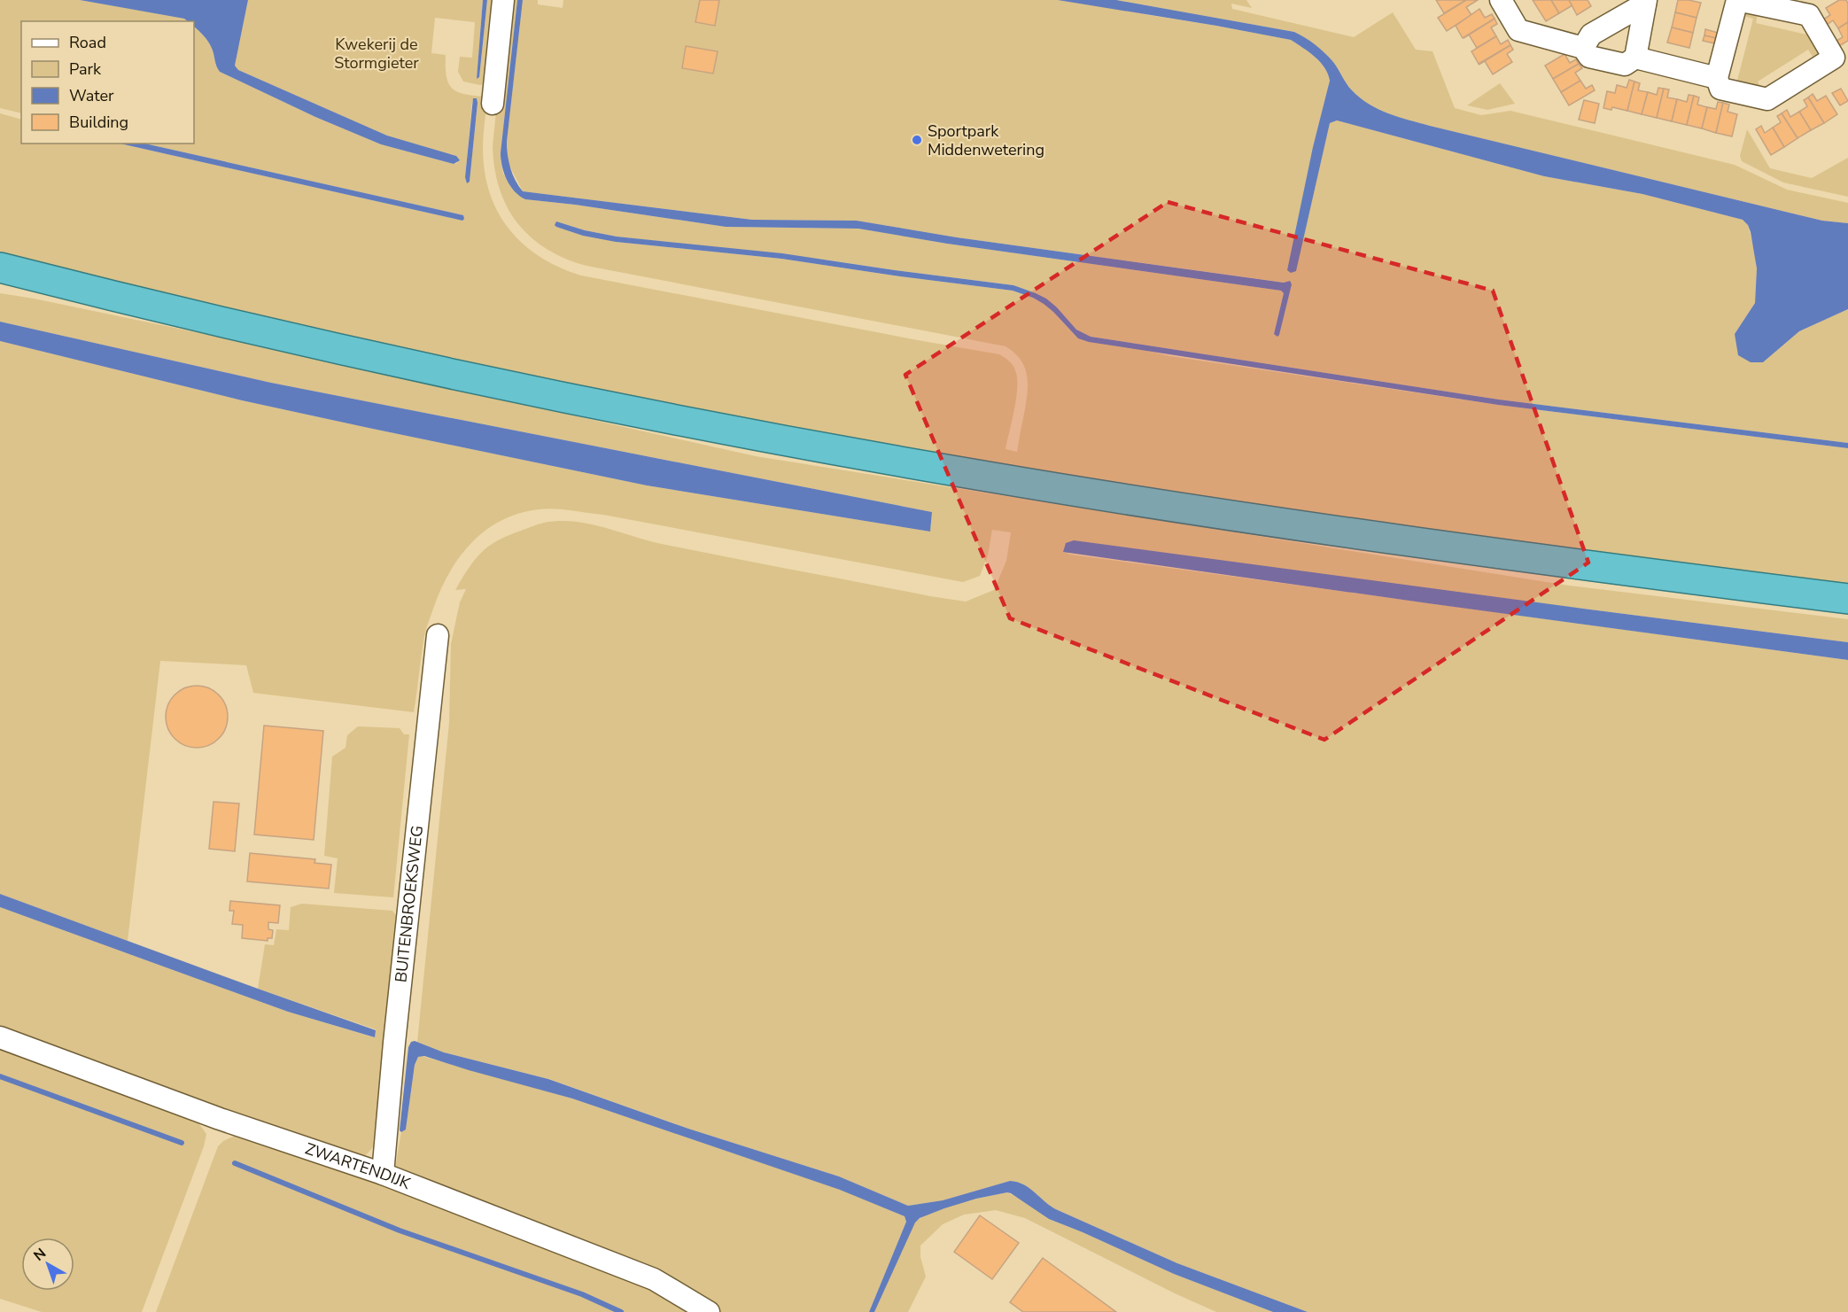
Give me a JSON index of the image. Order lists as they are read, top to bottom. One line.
{"streets":{"street":["BUITENBROEKSWEG","ZWARTENDIJK"]},"crossings":[["BUITENBROEKSWEG","ZWARTENDIJK"]],"parks":["Kwekerij de Stormgieter"],"places":["Sportpark Middenwetering"],"legend":["Road","Park","Water","Building"],"north":"top left"}
